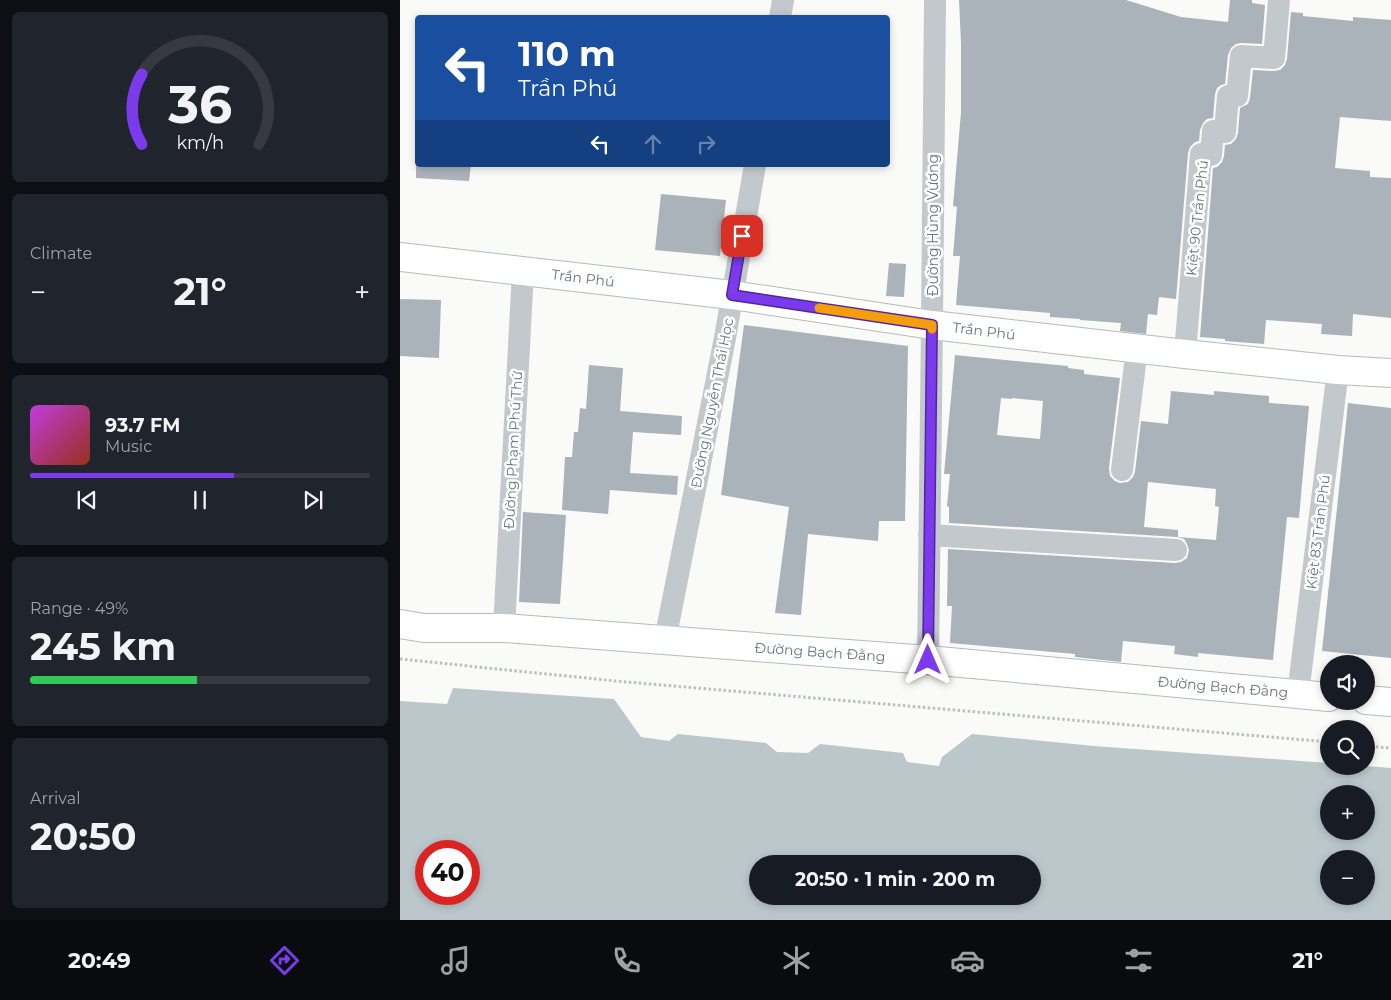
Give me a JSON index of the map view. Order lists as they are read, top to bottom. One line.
{"streets":{"main road":["Trần Phú","Đường Bạch Đằng"],"street":["Kiệt 90 Trần Phú","Đường Hùng Vương","Đường Nguyễn Thái Học","Đường Phạm Phú Thứ","Kiệt 83 Trần Phú"]},"crossings":[["Kiệt 90 Trần Phú","Trần Phú"],["Đường Hùng Vương","Trần Phú"],["Đường Hùng Vương","Đường Bạch Đằng"],["Trần Phú","Đường Nguyễn Thái Học"],["Trần Phú","Đường Phạm Phú Thứ"],["Trần Phú","Kiệt 83 Trần Phú"],["Đường Nguyễn Thái Học","Đường Bạch Đằng"],["Đường Phạm Phú Thứ","Đường Bạch Đằng"],["Kiệt 83 Trần Phú","Đường Bạch Đằng"]],"page":{"turn":["110 m","Trần Phú"],"tile":["Climate",["Range · 49%","245 km"],["Arrival","20:50"]],"heat":["−","21°","+"],"song":["93.7 FM","Music"],"map_buttons":["+","−"],"limit":"40","trip":"20:50 · 1 min · 200 m","tabs":["20:49","21°"],"gauge":["36","km/h"]}}
